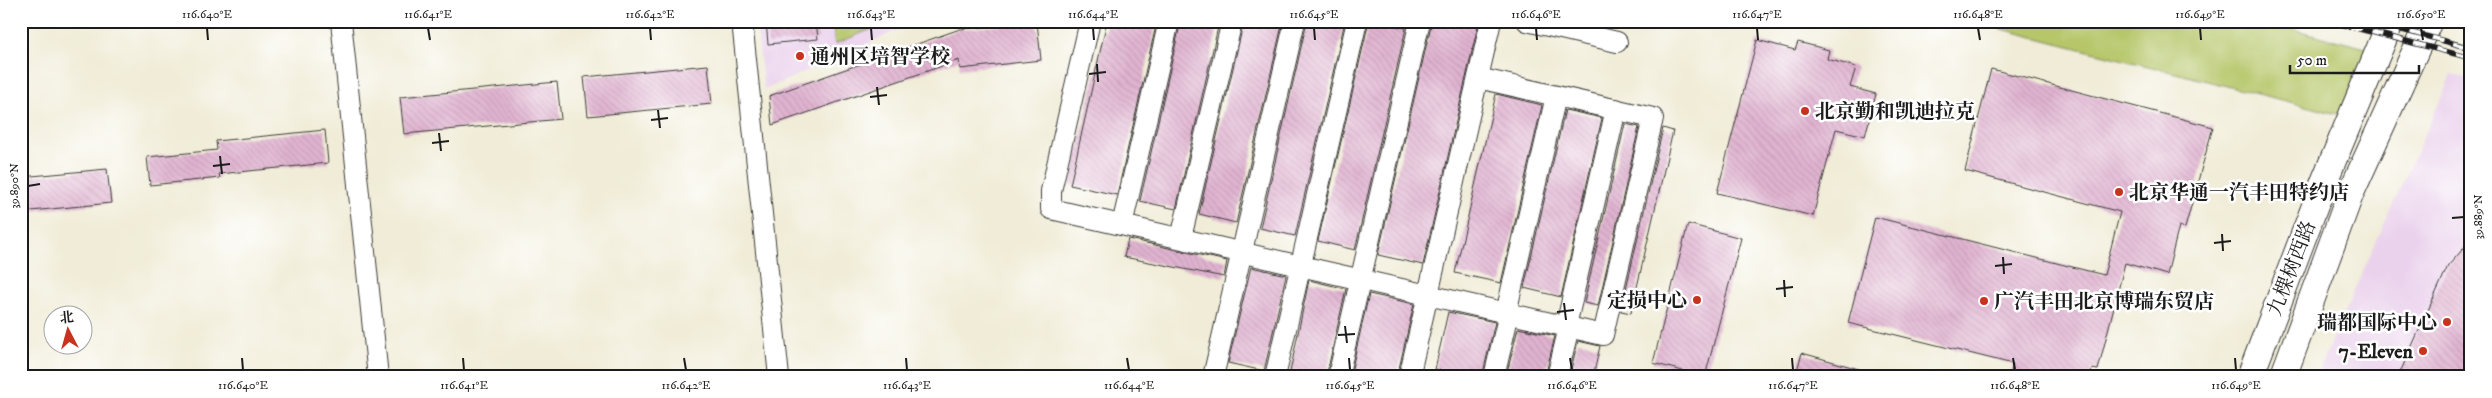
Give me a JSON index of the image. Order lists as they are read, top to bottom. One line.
{"streets":{"main road":["九棵树西路"]},"places":["通州区培智学校","北京勤和凯迪拉克","北京华通一汽丰田特约店","定损中心","广汽丰田北京博瑞东贸店","瑞都国际中心","7-Eleven"],"scale_bar":"50 m","north":"top","coordinates":["116.640°E","116.641°E","116.642°E","116.643°E","116.644°E","116.645°E","116.646°E","116.647°E","116.648°E","116.649°E","116.650°E","39.890°N","39.889°N"]}
